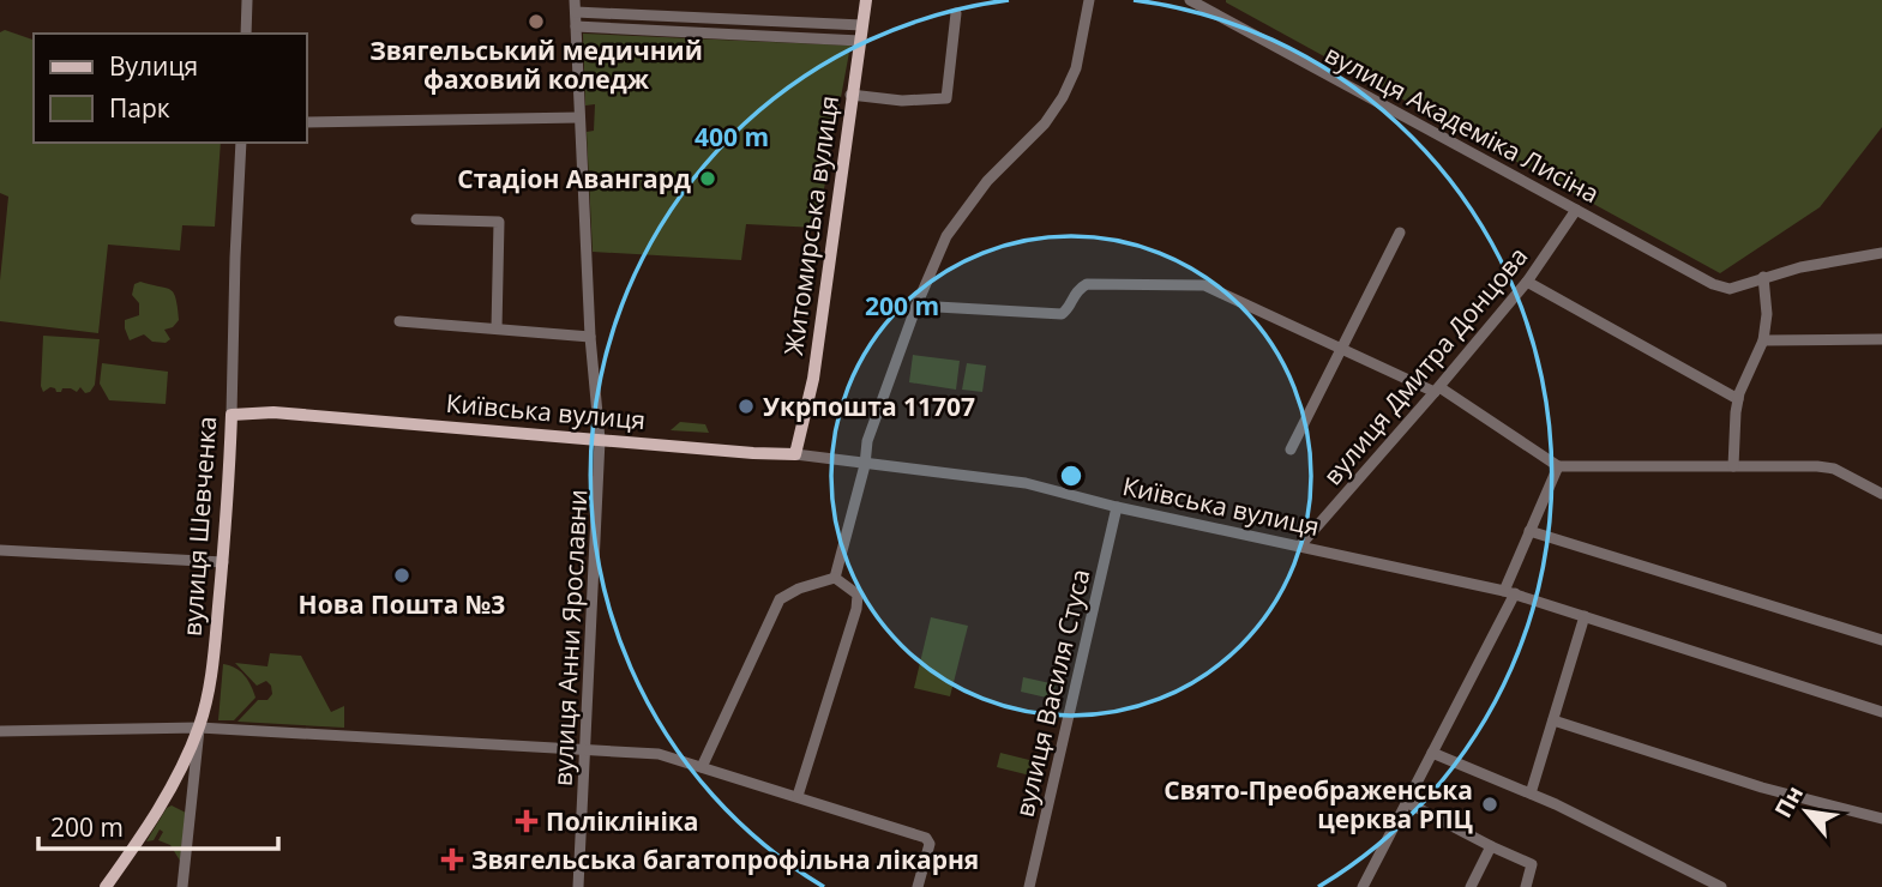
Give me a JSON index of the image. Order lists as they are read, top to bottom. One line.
{"streets":{"main road":["Житомирська вулиця","Київська вулиця","вулиця Шевченка"],"street":["вулиця Академіка Лисіна","вулиця Дмитра Донцова","вулиця Анни Ярославни","вулиця Василя Стуса"]},"crossings":[["вулиця Академіка Лисіна","вулиця Дмитра Донцова"],["Житомирська вулиця","Київська вулиця"],["вулиця Дмитра Донцова","Київська вулиця"],["Київська вулиця","вулиця Шевченка"],["Київська вулиця","вулиця Анни Ярославни"],["Київська вулиця","вулиця Василя Стуса"]],"places":{"other":["Звягельський медичний фаховий коледж","Стадіон Авангард","Укрпошта 11707","Нова Пошта №3","Свято-Преображенська церква РПЦ"],"health":["Поліклініка","Звягельська багатопрофільна лікарня"]},"legend":["Вулиця","Парк"],"scale_bar":"200 m","north":"top left","rings":["400 m","200 m"]}
